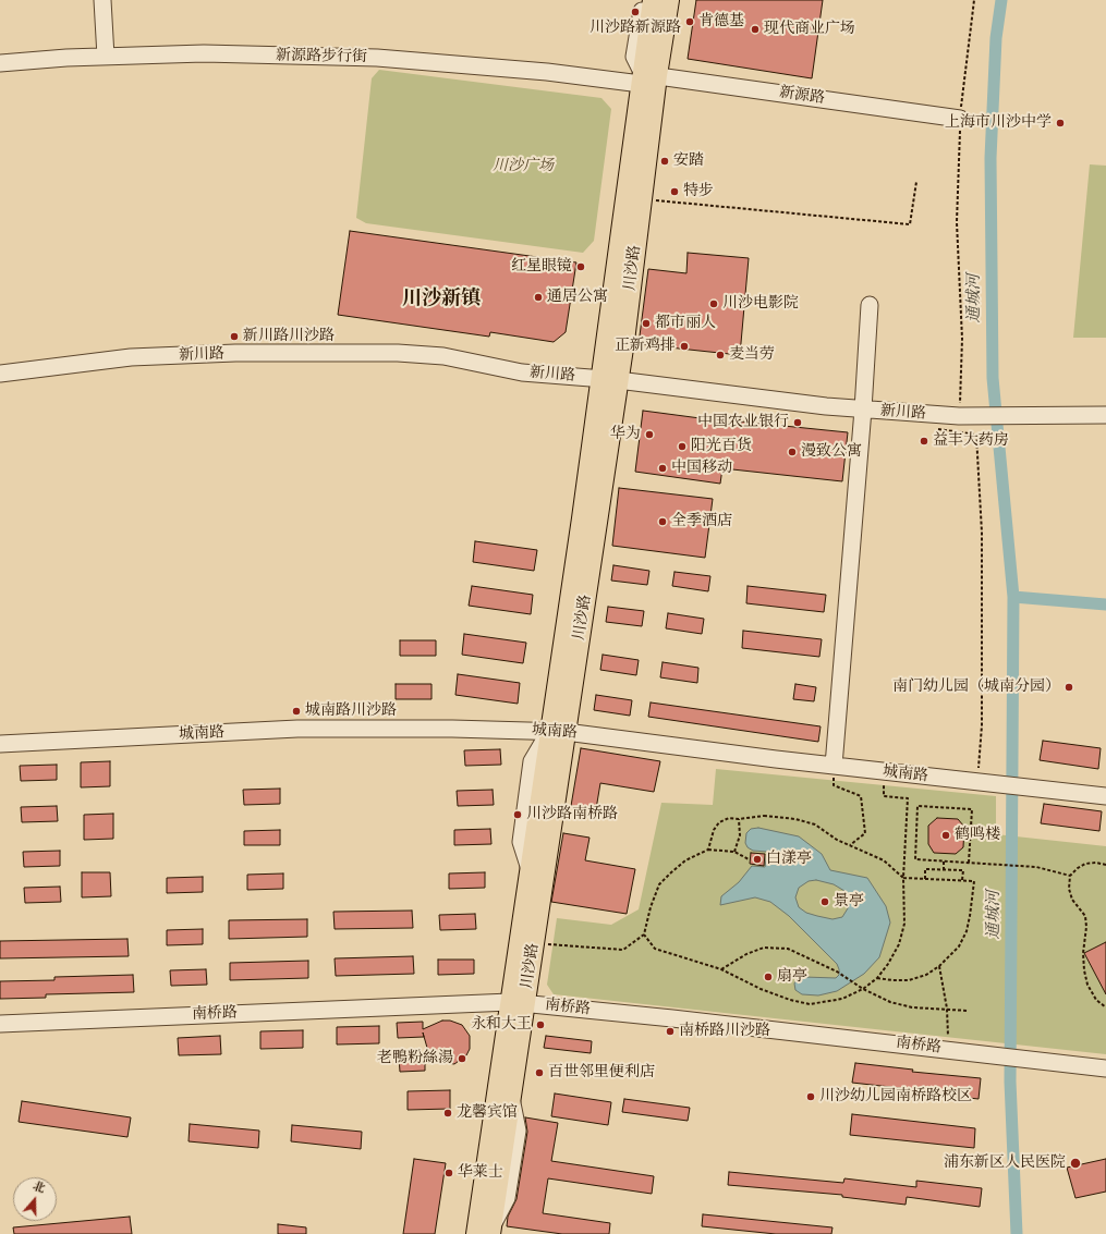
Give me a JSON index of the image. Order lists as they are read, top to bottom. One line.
{"streets":{"main road":["川沙路"],"street":["新源路步行街","新源路","新川路","城南路","南桥路"]},"crossings":[["新源路步行街","新源路"],["新源路步行街","川沙路"],["新源路","川沙路"],["川沙路","新川路"],["川沙路","城南路"],["川沙路","南桥路"]],"districts":["川沙新镇"],"water":["通城河"],"parks":["川沙广场"],"places":["川沙路新源路","肯德基","现代商业广场","上海市川沙中学","安踏","特步","红星眼镜","通居公寓","川沙电影院","都市丽人","新川路川沙路","正新鸡排","麦当劳","中国农业银行","华为","益丰大药房","阳光百货","漫致公寓","中国移动","全季酒店","南门幼儿园（城南分园）","城南路川沙路","川沙路南桥路","鹤鸣楼","白漾亭","景亭","扇亭","永和大王","南桥路川沙路","老鴨粉絲湯","百世邻里便利店","川沙幼儿园南桥路校区","龙馨宾馆","浦东新区人民医院","华莱士"],"north":"top"}
